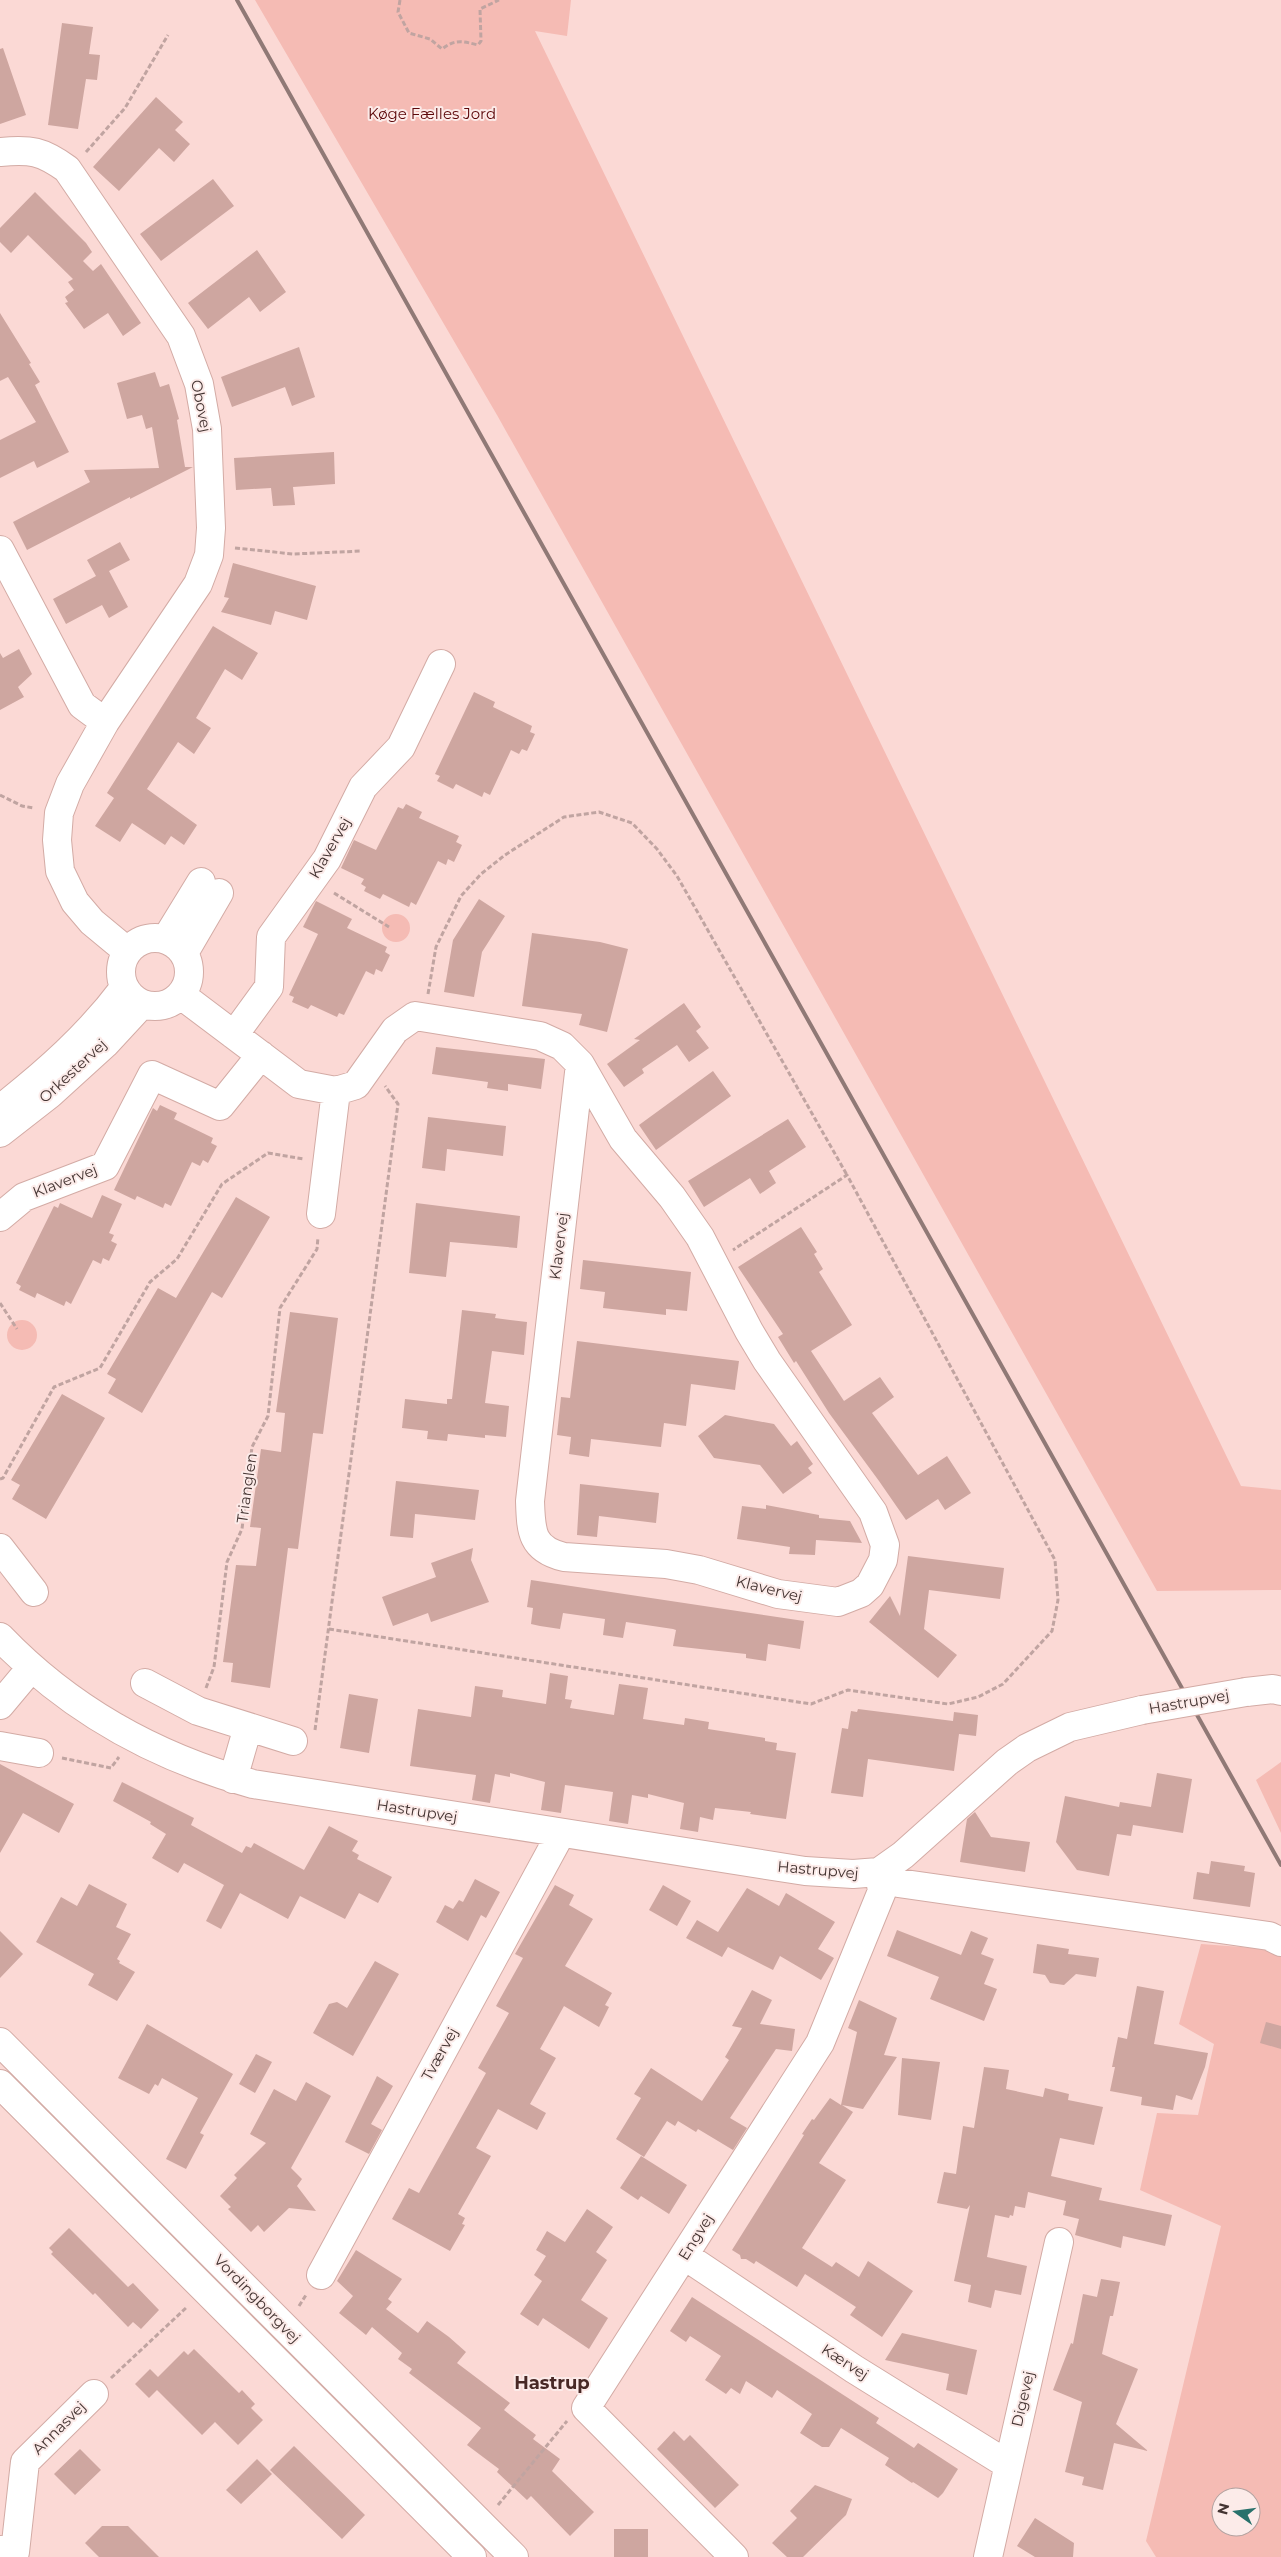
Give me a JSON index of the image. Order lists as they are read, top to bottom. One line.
{"streets":{"street":["Obovej","Klavervej","Orkestervej","Hastrupvej","Tværvej","Engvej","Vordingborgvej","Kærvej","Digevej","Annasvej"],"path":["Trianglen"]},"crossings":[["Obovej","Orkestervej"],["Hastrupvej","Tværvej"],["Hastrupvej","Engvej"],["Engvej","Kærvej"],["Kærvej","Digevej"]],"districts":["Hastrup"],"parks":["Køge Fælles Jord"],"north":"left"}
